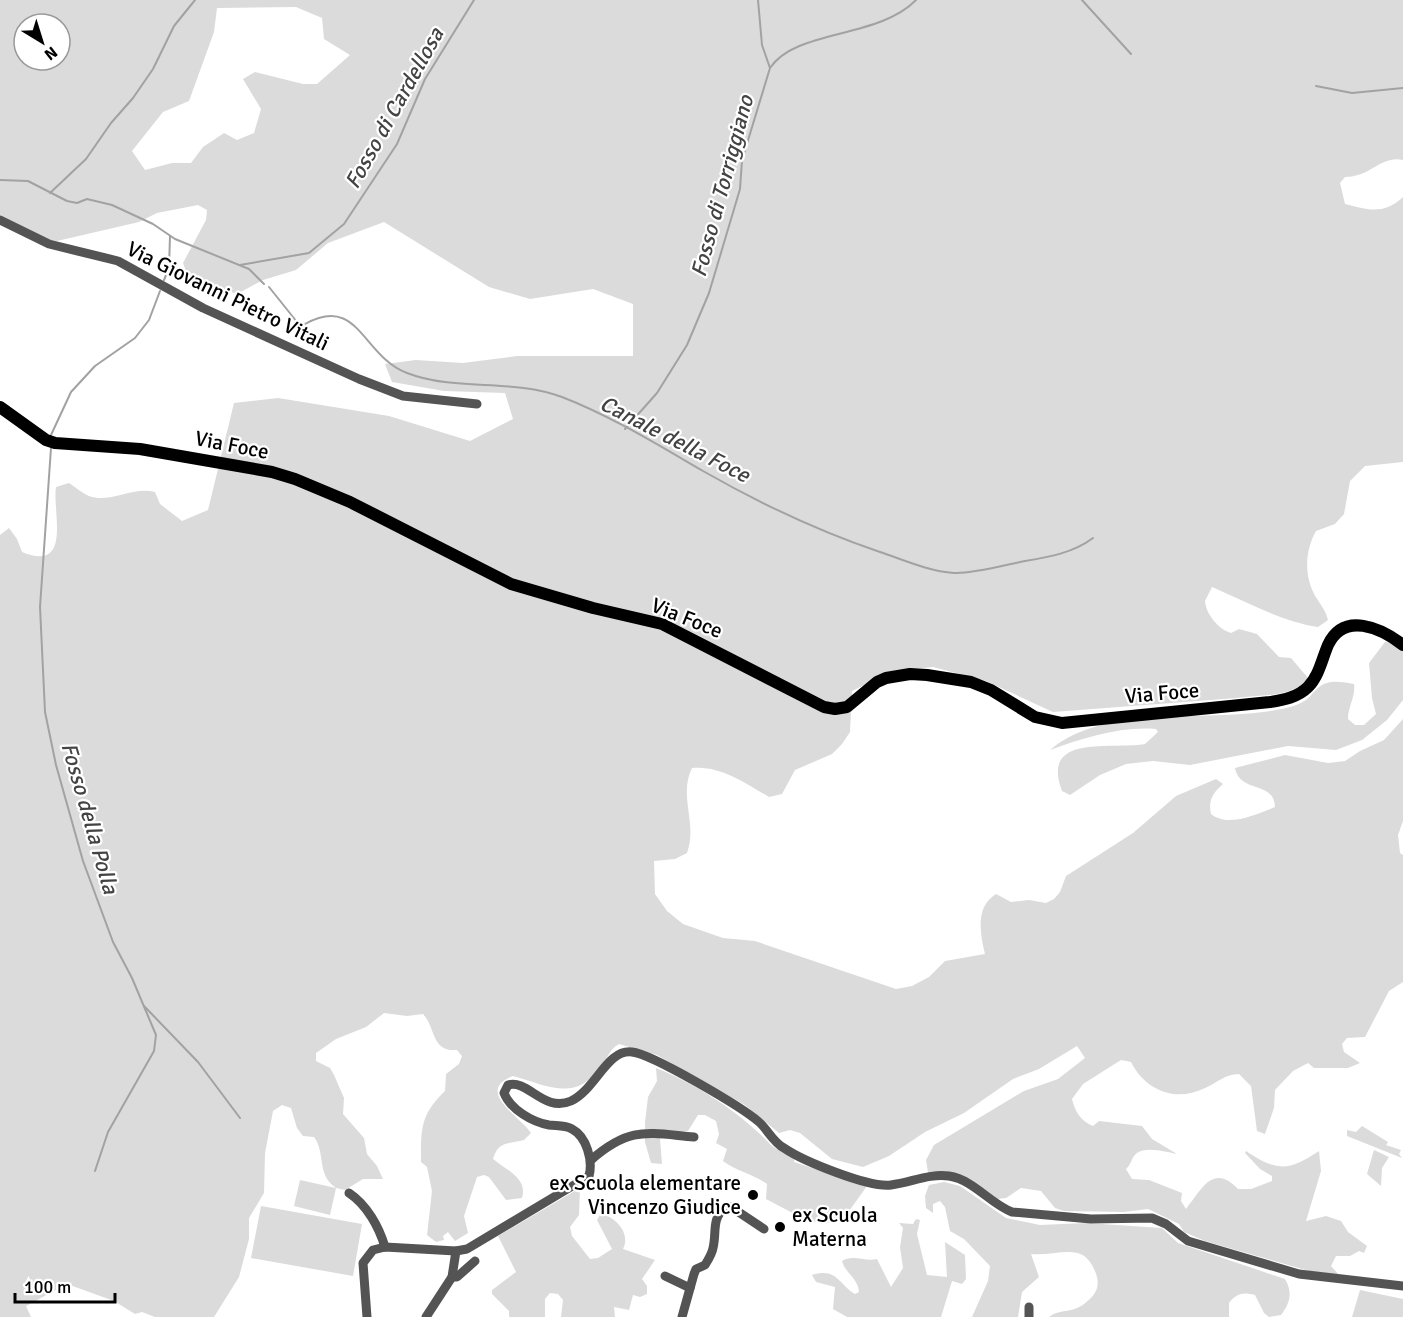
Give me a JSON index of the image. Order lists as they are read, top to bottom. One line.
{"streets":{"main road":["Via Foce"],"street":["Via Giovanni Pietro Vitali"]},"water":["Fosso di Cardellosa","Fosso di Torriggiano","Canale della Foce","Fosso della Polla"],"places":["ex Scuola elementare Vincenzo Giudice","ex Scuola Materna"],"scale_bar":"100 m","north":"bottom right"}
